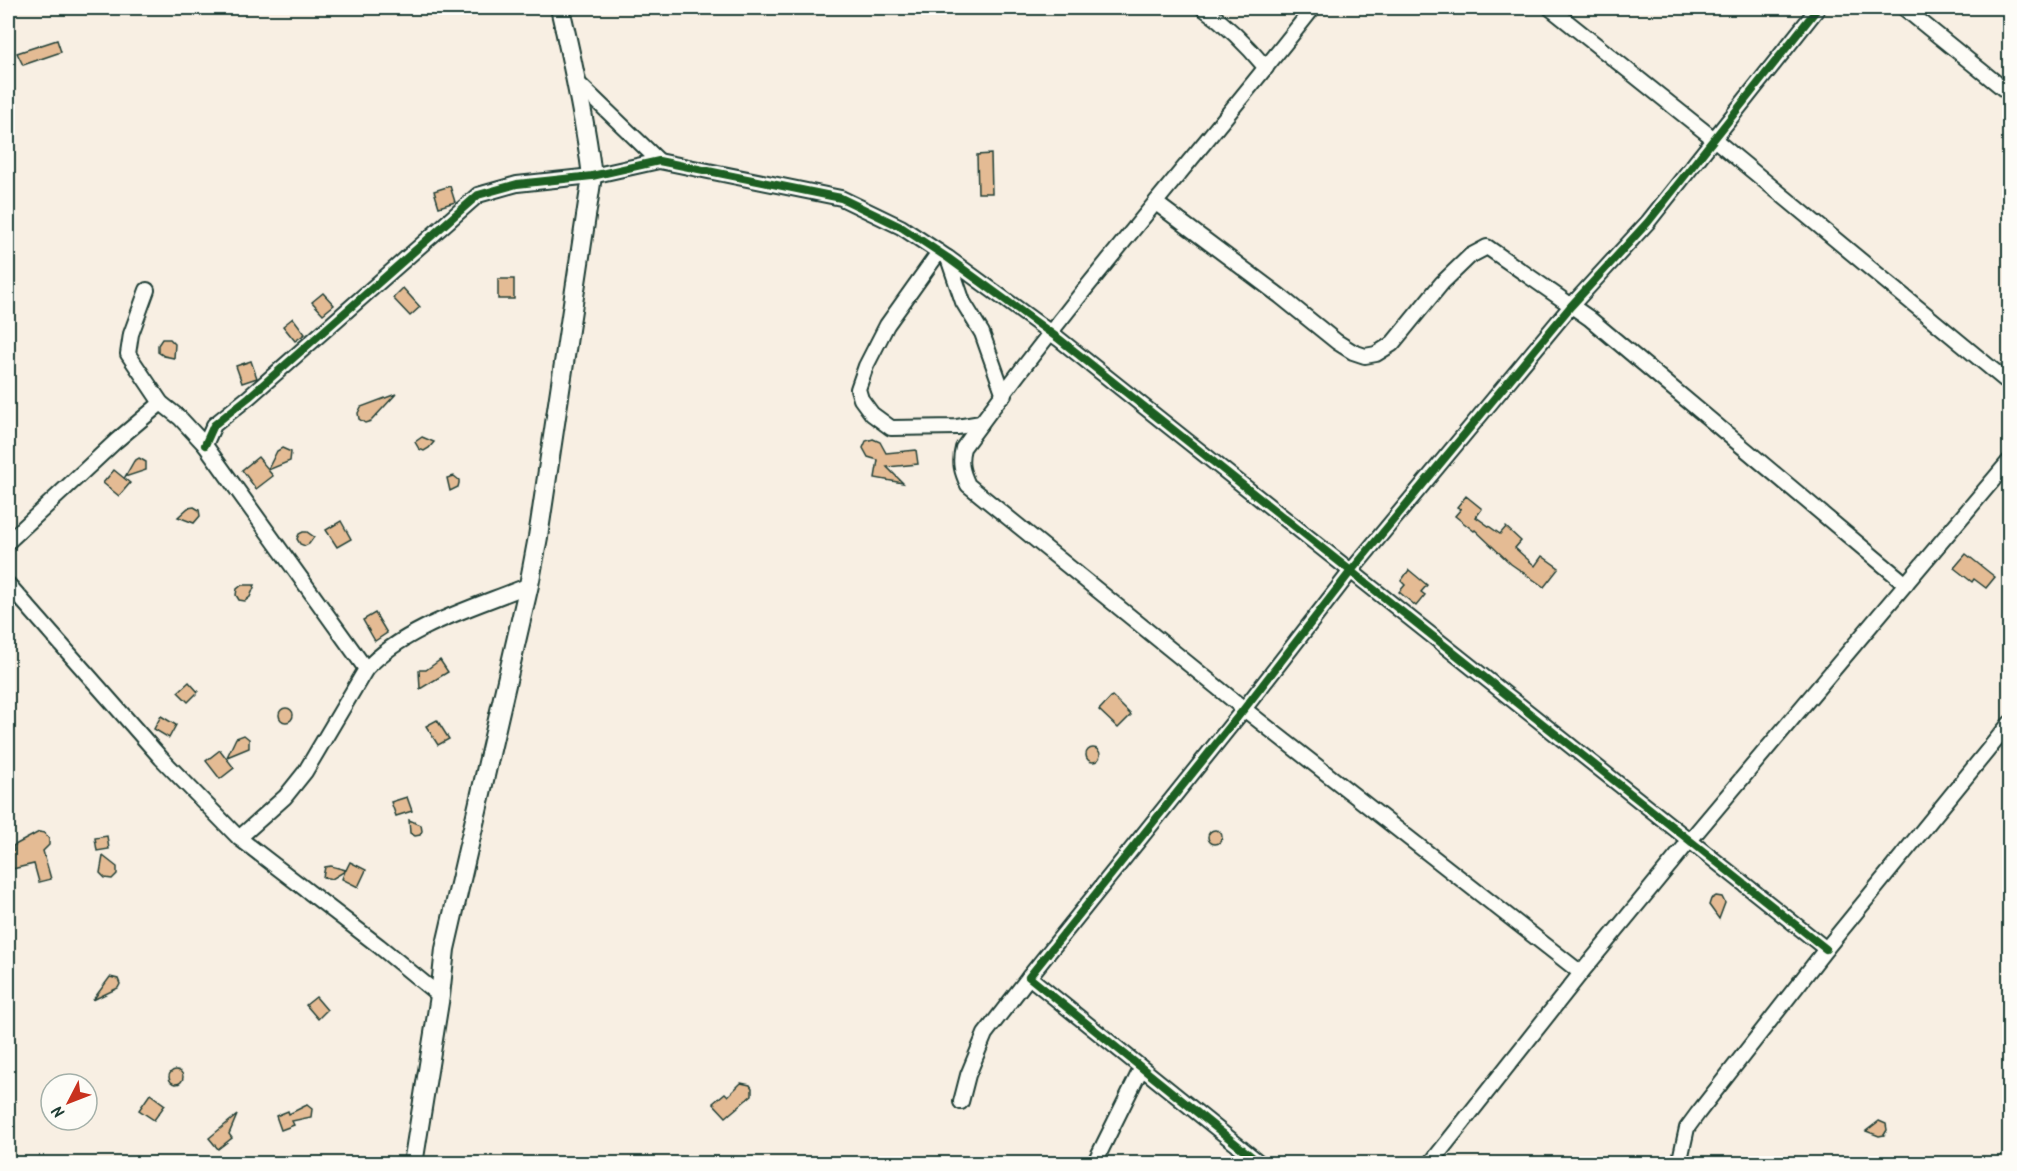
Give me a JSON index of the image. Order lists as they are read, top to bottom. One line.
{"north":"bottom left"}
